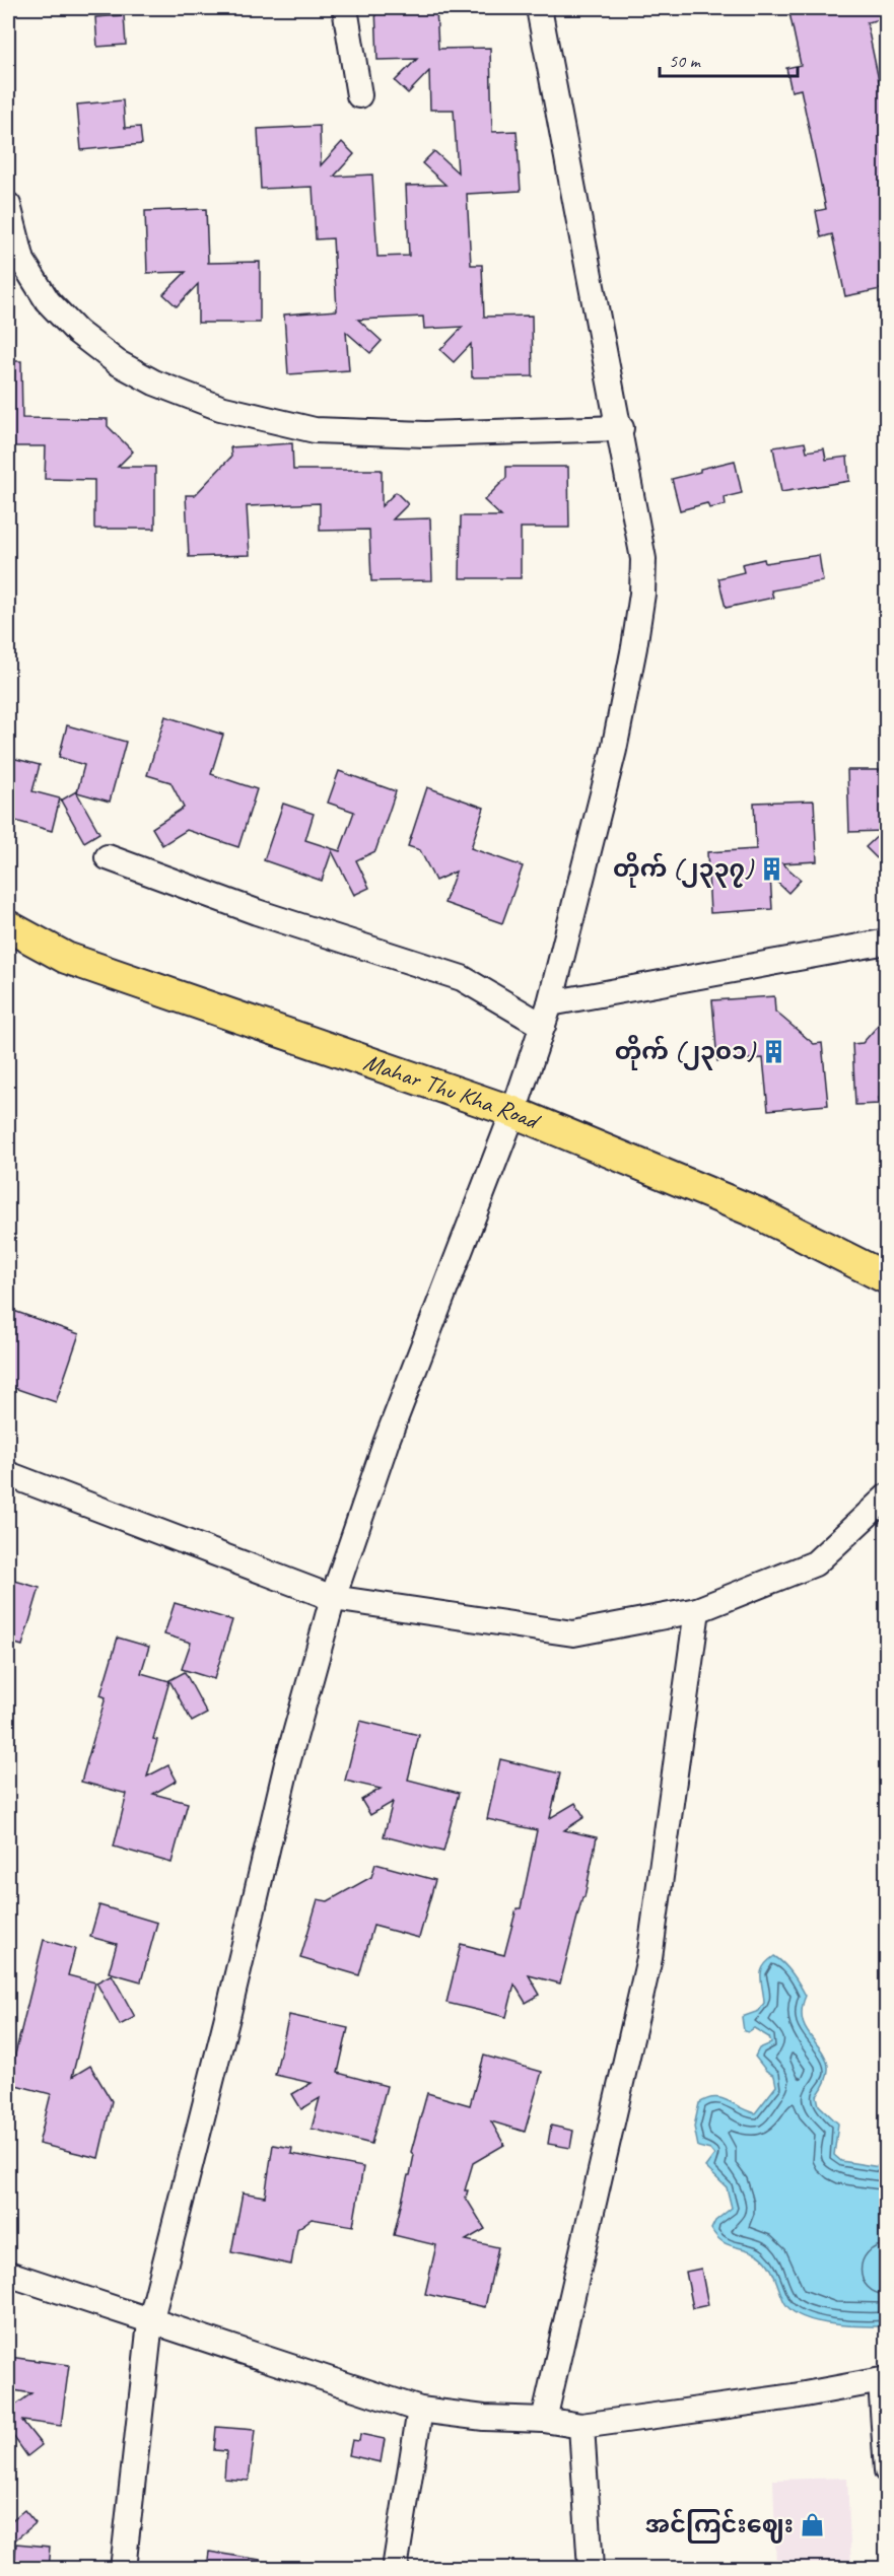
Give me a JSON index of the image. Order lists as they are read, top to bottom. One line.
{"streets":{"main road":["Mahar Thu Kha Road"]},"places":{"building":["တိုက် (၂၃၃၇)","တိုက် (၂၃၀၁)"],"shop":["အင်ကြင်းဈေး"]},"scale_bar":"50 m"}
